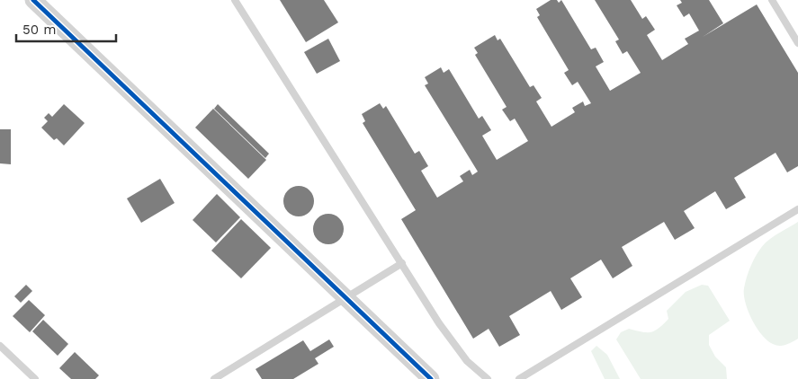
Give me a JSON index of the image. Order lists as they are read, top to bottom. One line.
{"scale_bar":"50 m"}
